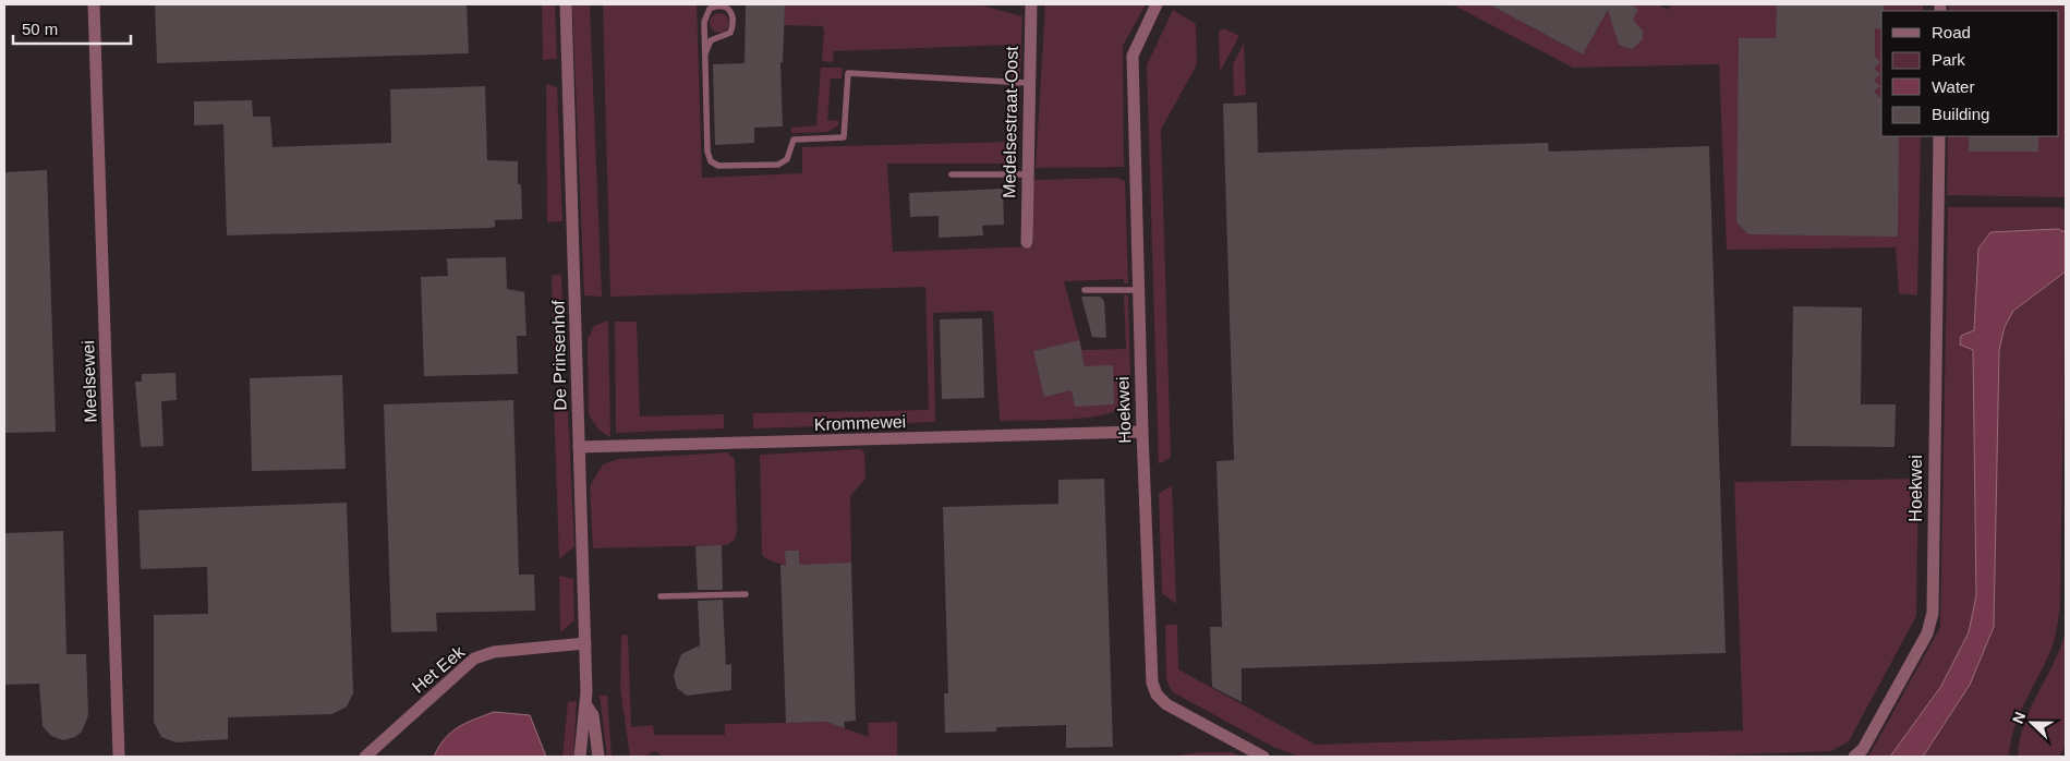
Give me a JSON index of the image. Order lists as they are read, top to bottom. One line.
{"streets":{"street":["Medelsestraat-Oost","De Prinsenhof","Meelsewei","Hoekwei","Krommewei","Het Eek"]},"crossings":[["De Prinsenhof","Krommewei"],["De Prinsenhof","Het Eek"],["Hoekwei","Krommewei"]],"legend":["Road","Park","Water","Building"],"scale_bar":"50 m","north":"left"}
